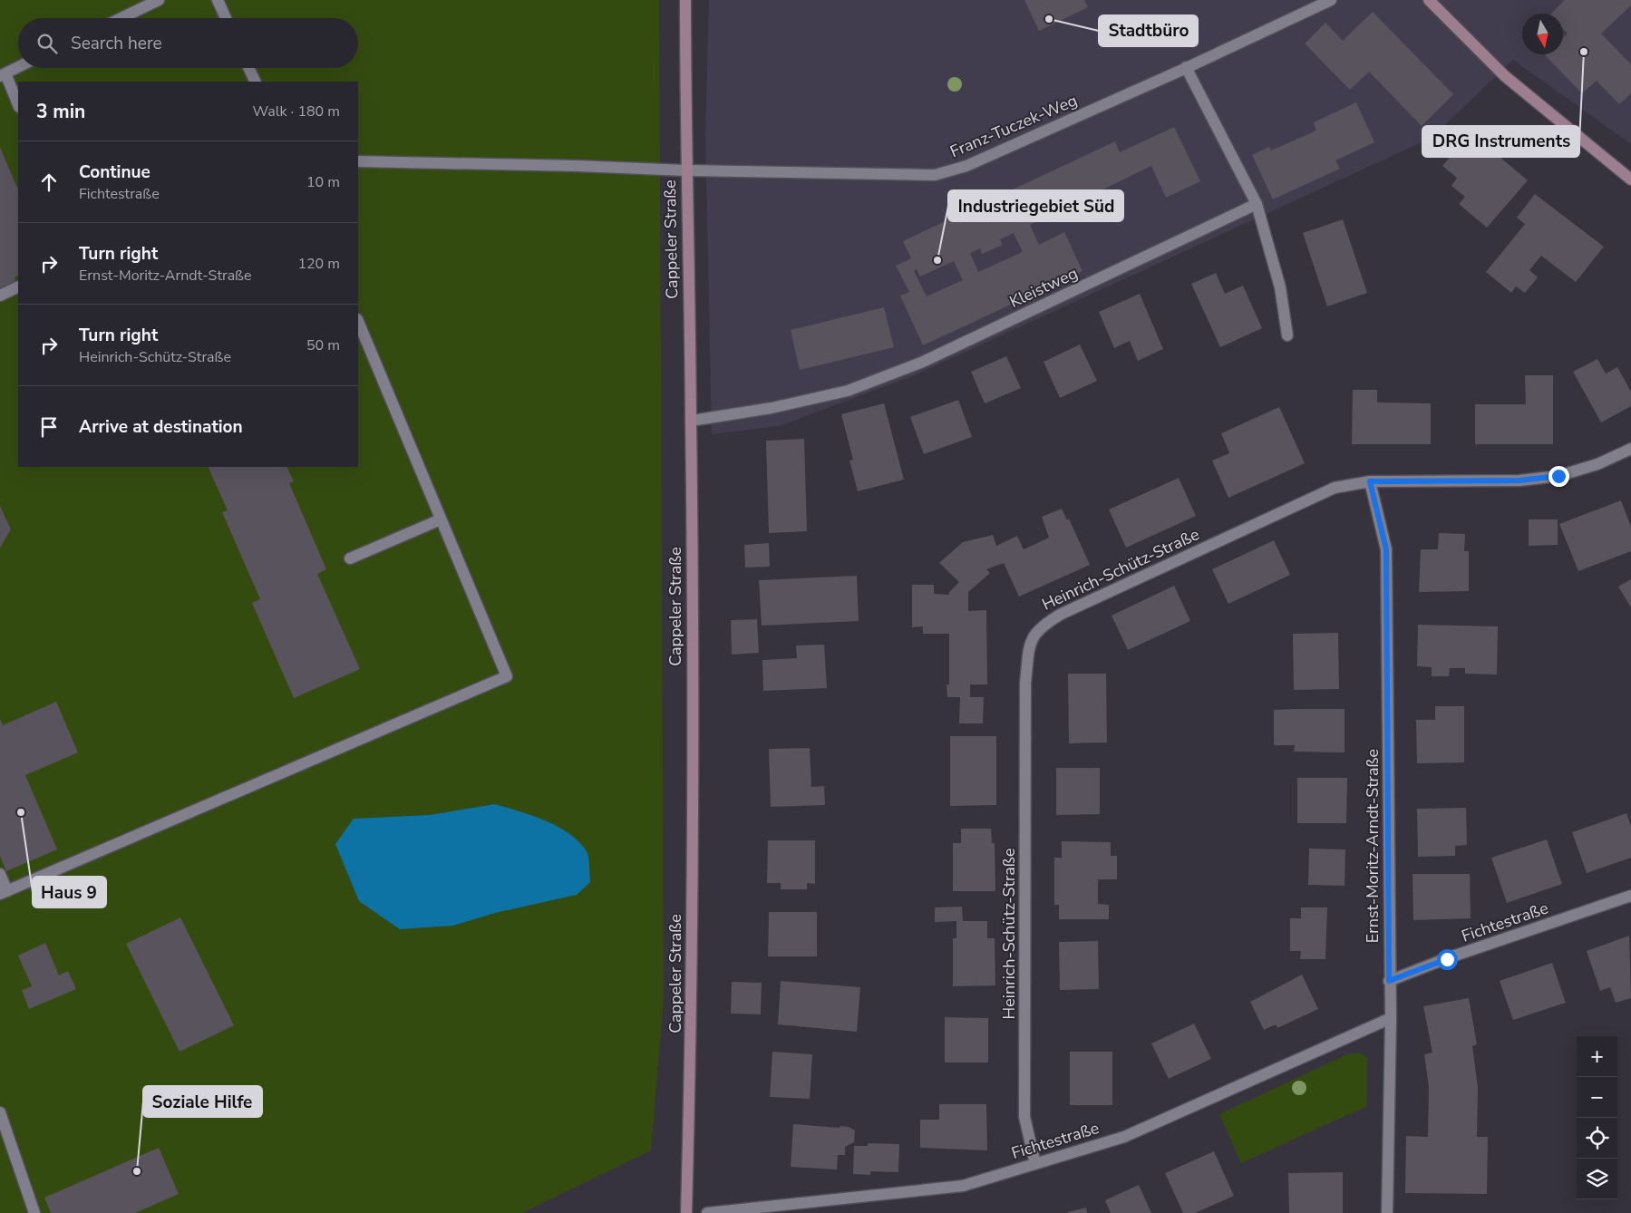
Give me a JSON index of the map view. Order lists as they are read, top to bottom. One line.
{"streets":{"main road":["Cappeler Straße"],"street":["Franz-Tuczek-Weg","Kleistweg","Heinrich-Schütz-Straße","Ernst-Moritz-Arndt-Straße","Fichtestraße"]},"crossings":[["Franz-Tuczek-Weg","Cappeler Straße"],["Cappeler Straße","Kleistweg"],["Heinrich-Schütz-Straße","Ernst-Moritz-Arndt-Straße"],["Heinrich-Schütz-Straße","Fichtestraße"],["Ernst-Moritz-Arndt-Straße","Fichtestraße"]],"places":["Stadtbüro","DRG Instruments","Industriegebiet Süd","Haus 9","Soziale Hilfe"],"north":"bottom","page":{"search":"Search here","heading":["3 min","Walk · 180 m"],"list":[["Continue","Fichtestraße","10 m"],["Turn right","Ernst-Moritz-Arndt-Straße","120 m"],["Turn right","Heinrich-Schütz-Straße","50 m"],"Arrive at destination"],"map_buttons":["+","−"]}}
